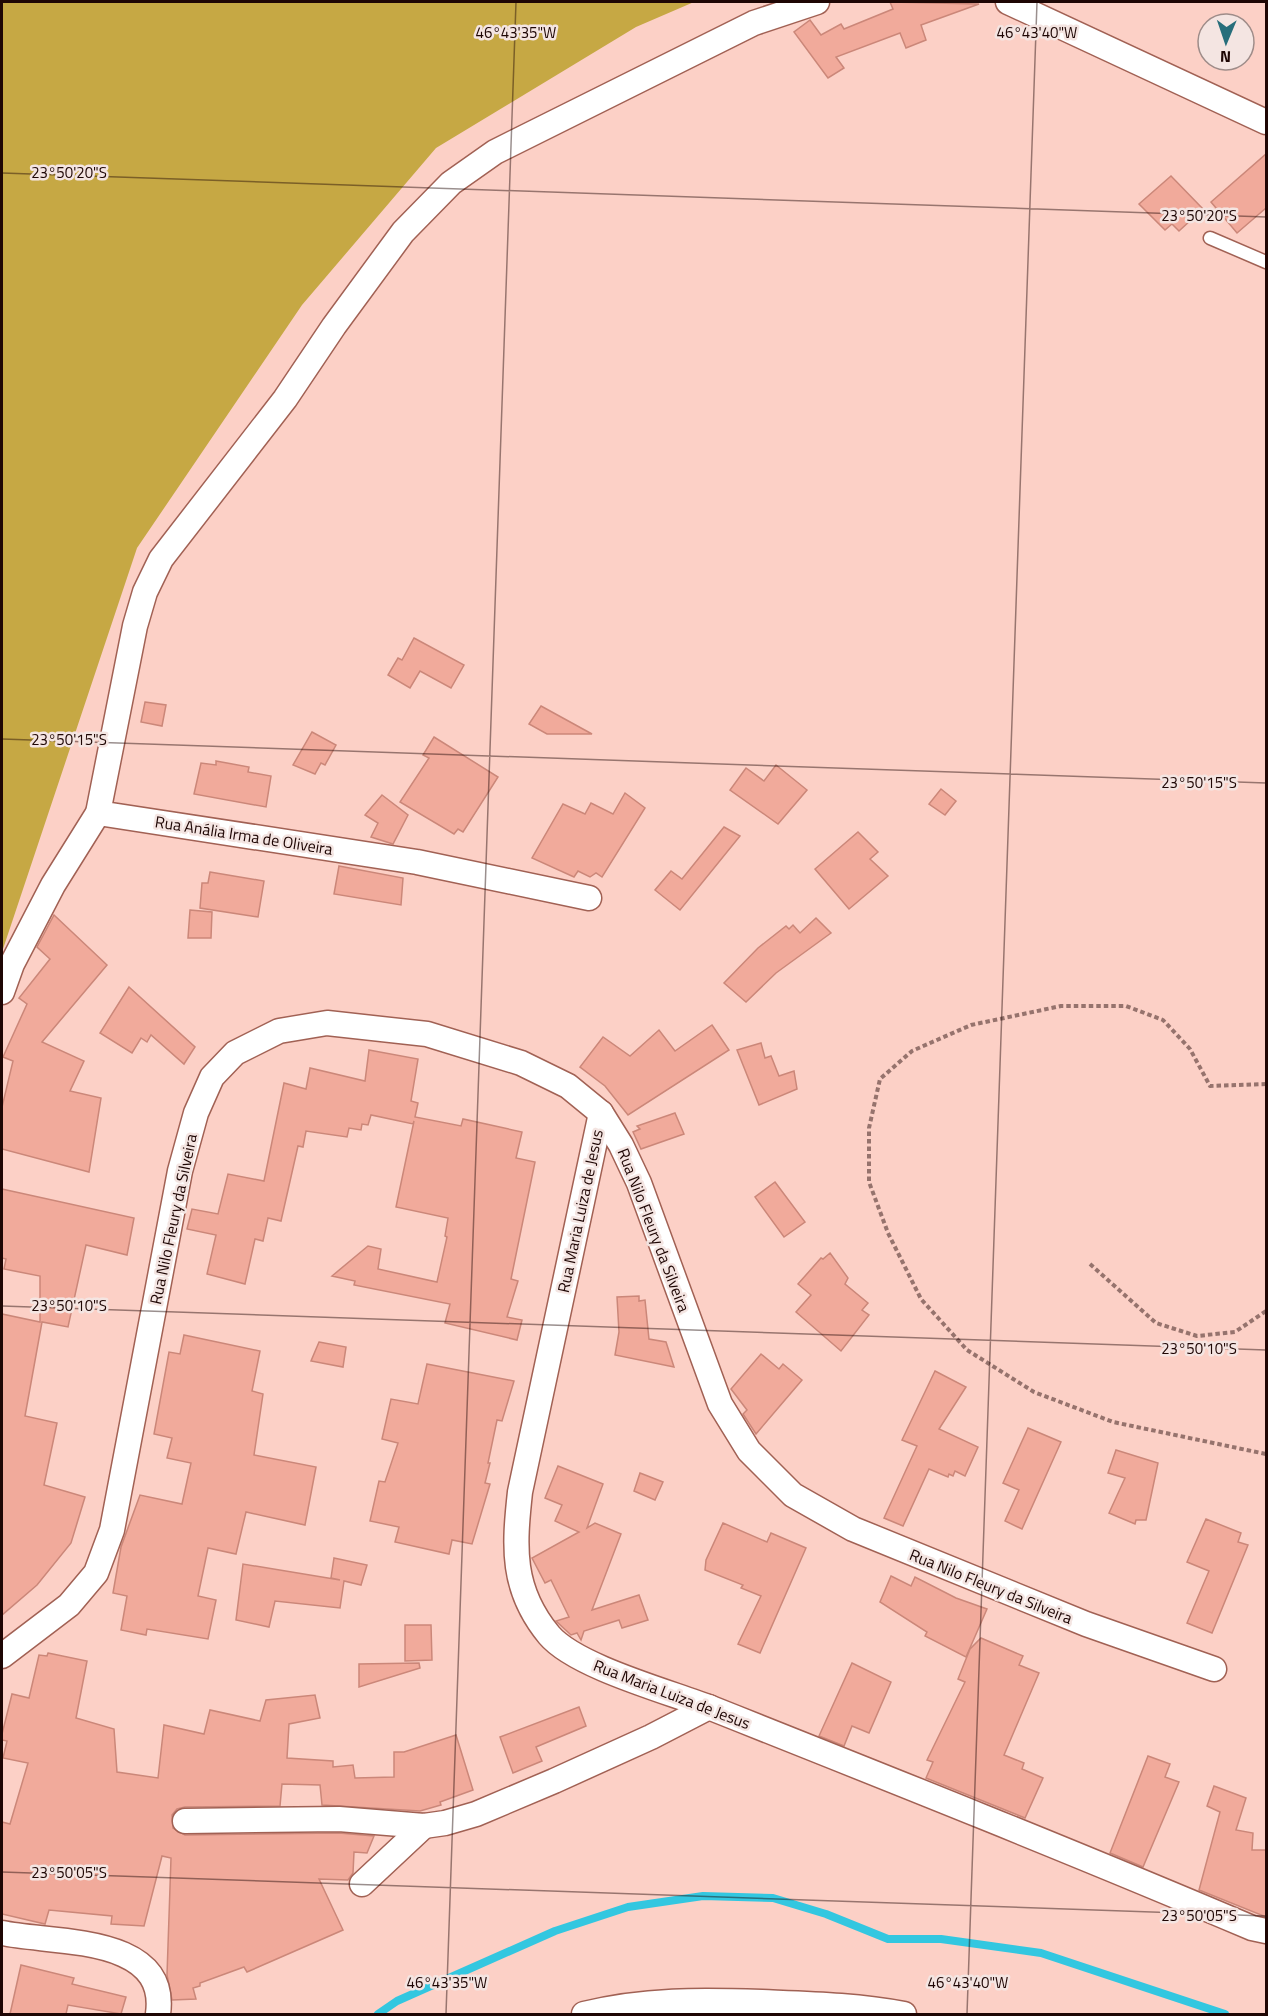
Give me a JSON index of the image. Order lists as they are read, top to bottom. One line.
{"streets":{"street":["Rua Anália Irma de Oliveira","Rua Maria Luiza de Jesus","Rua Nilo Fleury da Silveira"]},"crossings":[["Rua Maria Luiza de Jesus","Rua Nilo Fleury da Silveira"]],"north":"bottom","coordinates":["46°43'35\"W","46°43'40\"W","23°50'20\"S","23°50'15\"S","23°50'10\"S","23°50'05\"S"]}
